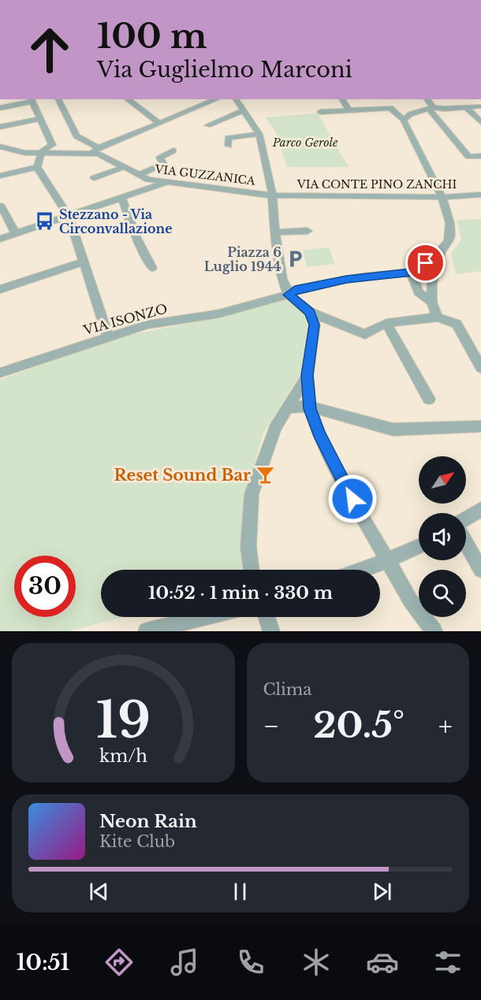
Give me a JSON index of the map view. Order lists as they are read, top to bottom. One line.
{"streets":{"street":["VIA GUZZANICA","VIA CONTE PINO ZANCHI","VIA ISONZO"]},"crossings":[["VIA GUZZANICA","VIA CONTE PINO ZANCHI"]],"parks":["Parco Gerole"],"places":{"bus stop":["Stezzano - Via Circonvallazione"],"parking":["Piazza 6 Luglio 1944"],"bar":["Reset Sound Bar"]},"north":"top right","page":{"turn":["100 m","Via Guglielmo Marconi"],"limit":"30","trip":"10:52 · 1 min · 330 m","tile":"Clima","heat":["−","20.5°","+"],"song":["Neon Rain","Kite Club"],"tabs":"10:51","gauge":["19","km/h"]}}
